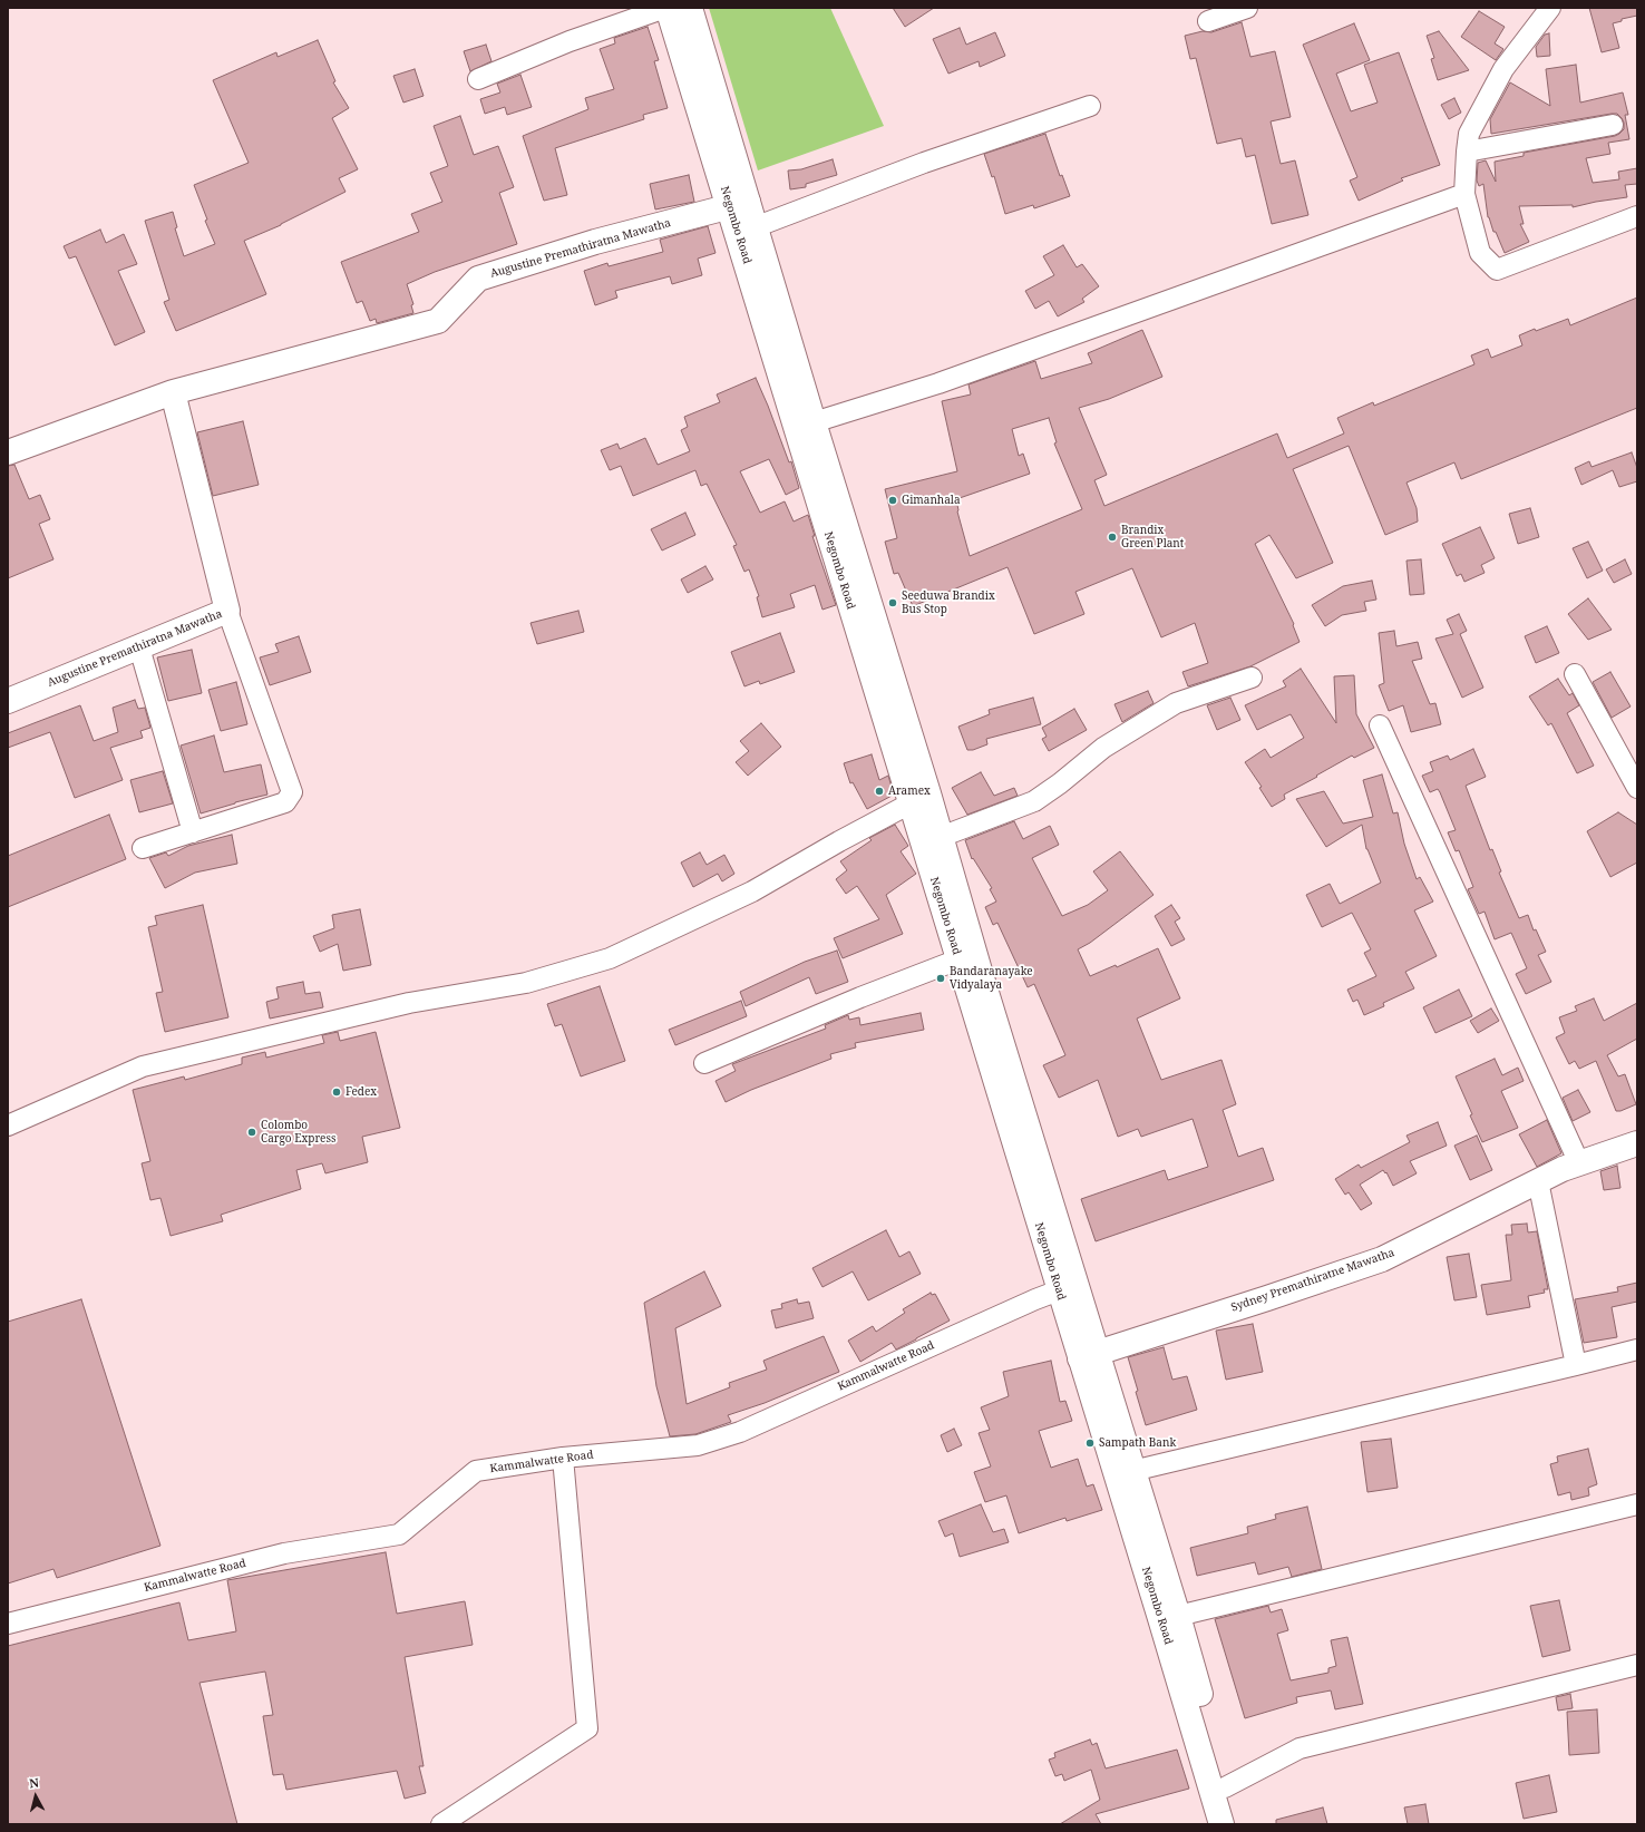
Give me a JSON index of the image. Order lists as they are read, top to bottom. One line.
{"streets":{"main road":["Negombo Road","Augustine Premathiratna Mawatha","Sydney Premathiratne Mawatha"],"street":["Kammalwatte Road"]},"crossings":[["Negombo Road","Augustine Premathiratna Mawatha"],["Negombo Road","Sydney Premathiratne Mawatha"],["Negombo Road","Kammalwatte Road"]],"places":["Gimanhala","Brandix Green Plant","Seeduwa Brandix Bus Stop","Aramex","Bandaranayake Vidyalaya","Fedex","Colombo Cargo Express","Sampath Bank"],"north":"top"}
